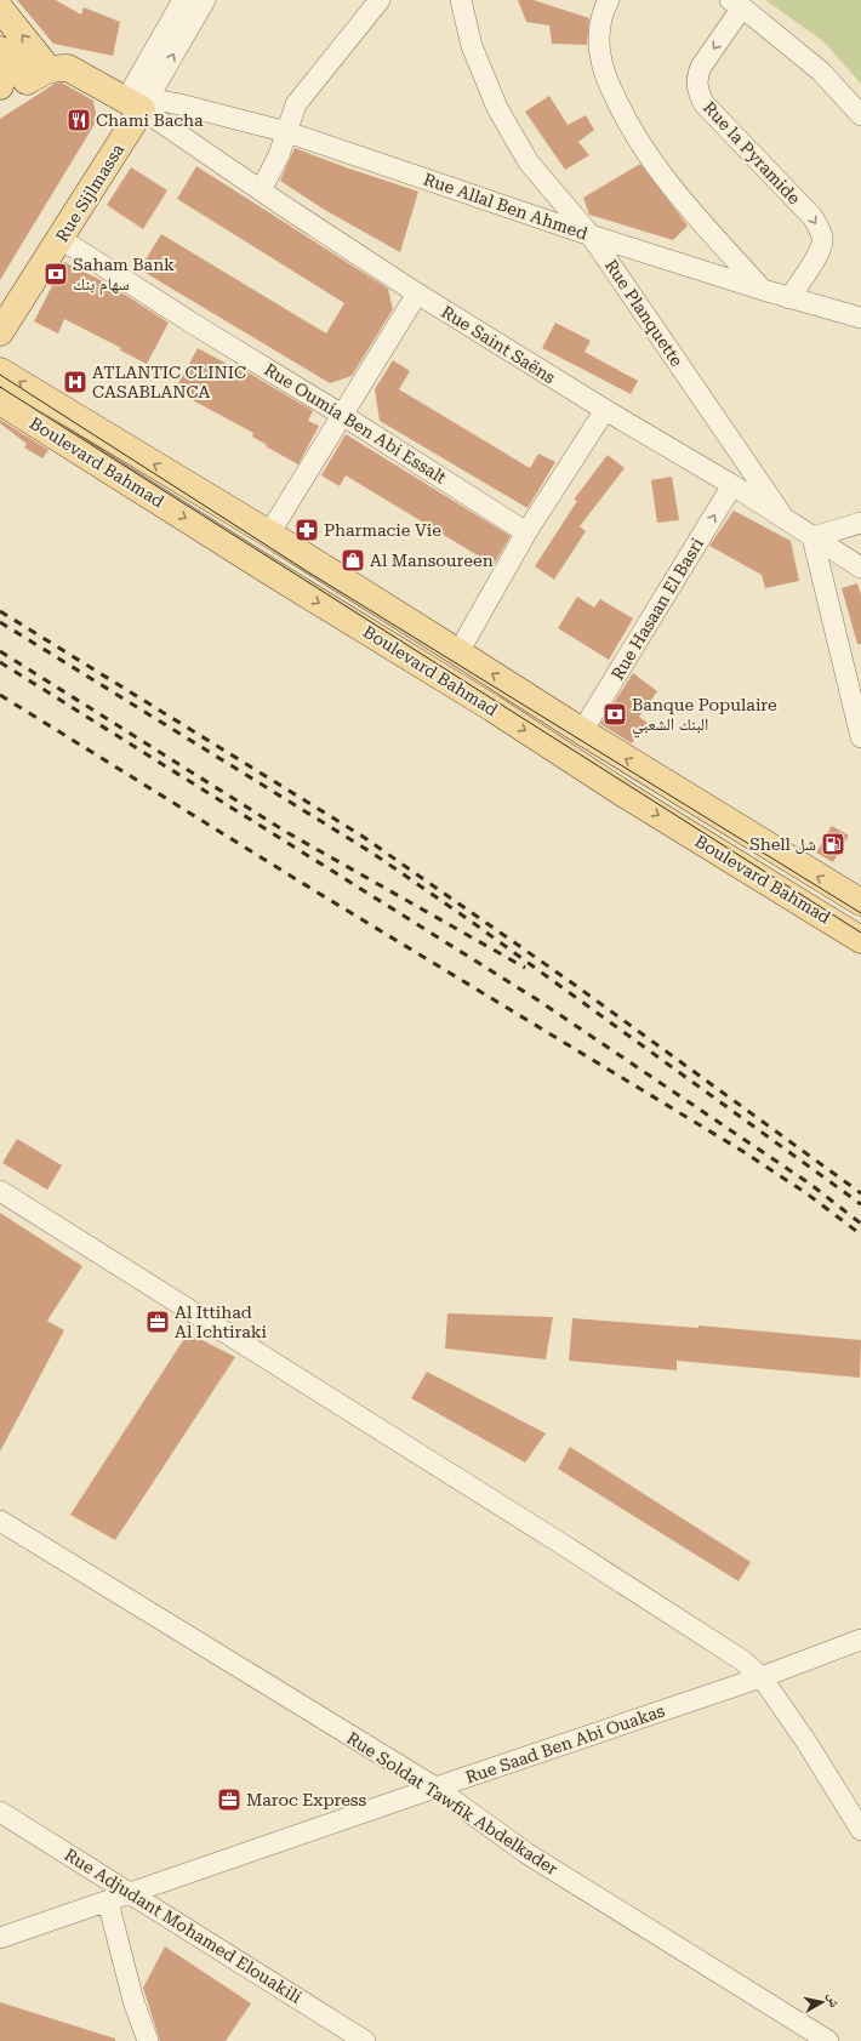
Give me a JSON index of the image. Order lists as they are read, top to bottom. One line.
{"streets":{"main road":["Rue Sijlmassa","Boulevard Bahmad"],"street":["Rue la Pyramide","Rue Allal Ben Ahmed","Rue Planquette","Rue Saint Saëns","Rue Oumia Ben Abi Essalt","Rue Hasaan El Basri","Rue Saad Ben Abi Ouakas","Rue Soldat Tawfik Abdelkader","Rue Adjudant Mohamed Elouakili"]},"crossings":[["Rue la Pyramide","Rue Allal Ben Ahmed"],["Rue Sijlmassa","Rue Allal Ben Ahmed"],["Rue Sijlmassa","Rue Saint Saëns"],["Rue Sijlmassa","Rue Oumia Ben Abi Essalt"],["Rue Allal Ben Ahmed","Rue Planquette"],["Rue Allal Ben Ahmed","Rue Saint Saëns"],["Rue Planquette","Rue Saint Saëns"],["Rue Saint Saëns","Rue Hasaan El Basri"],["Boulevard Bahmad","Rue Hasaan El Basri"],["Rue Saad Ben Abi Ouakas","Rue Soldat Tawfik Abdelkader"],["Rue Saad Ben Abi Ouakas","Rue Adjudant Mohamed Elouakili"]],"places":{"restaurant":["Chami Bacha"],"bank":["Saham Bank سهام بنك","Banque Populaire البنك الشعبي"],"hospital":["ATLANTIC CLINIC CASABLANCA"],"pharmacy":["Pharmacie Vie"],"shop":["Al Mansoureen"],"fuel station":["Shell شل"],"office":["Al Ittihad Al Ichtiraki","Maroc Express"]},"north":"right"}
